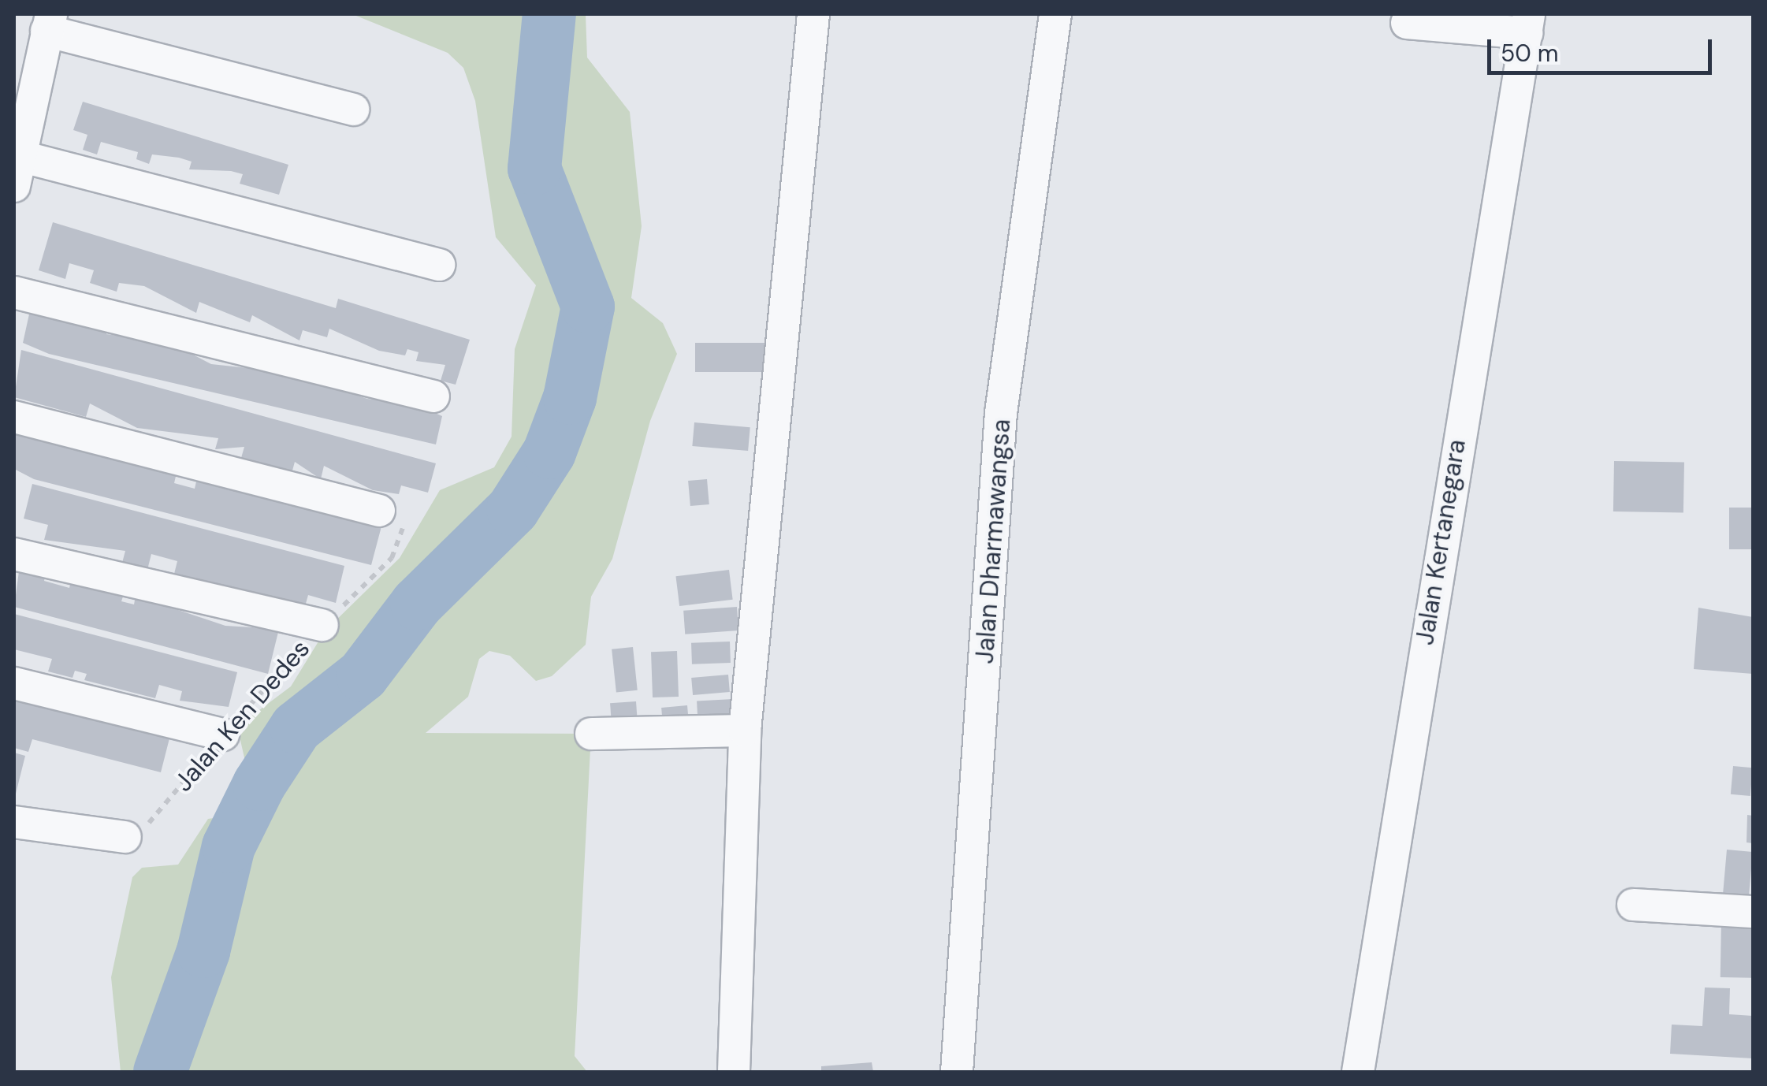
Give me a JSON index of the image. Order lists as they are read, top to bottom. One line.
{"streets":{"street":["Jalan Dharmawangsa","Jalan Kertanegara"],"path":["Jalan Ken Dedes"]},"scale_bar":"50 m"}
